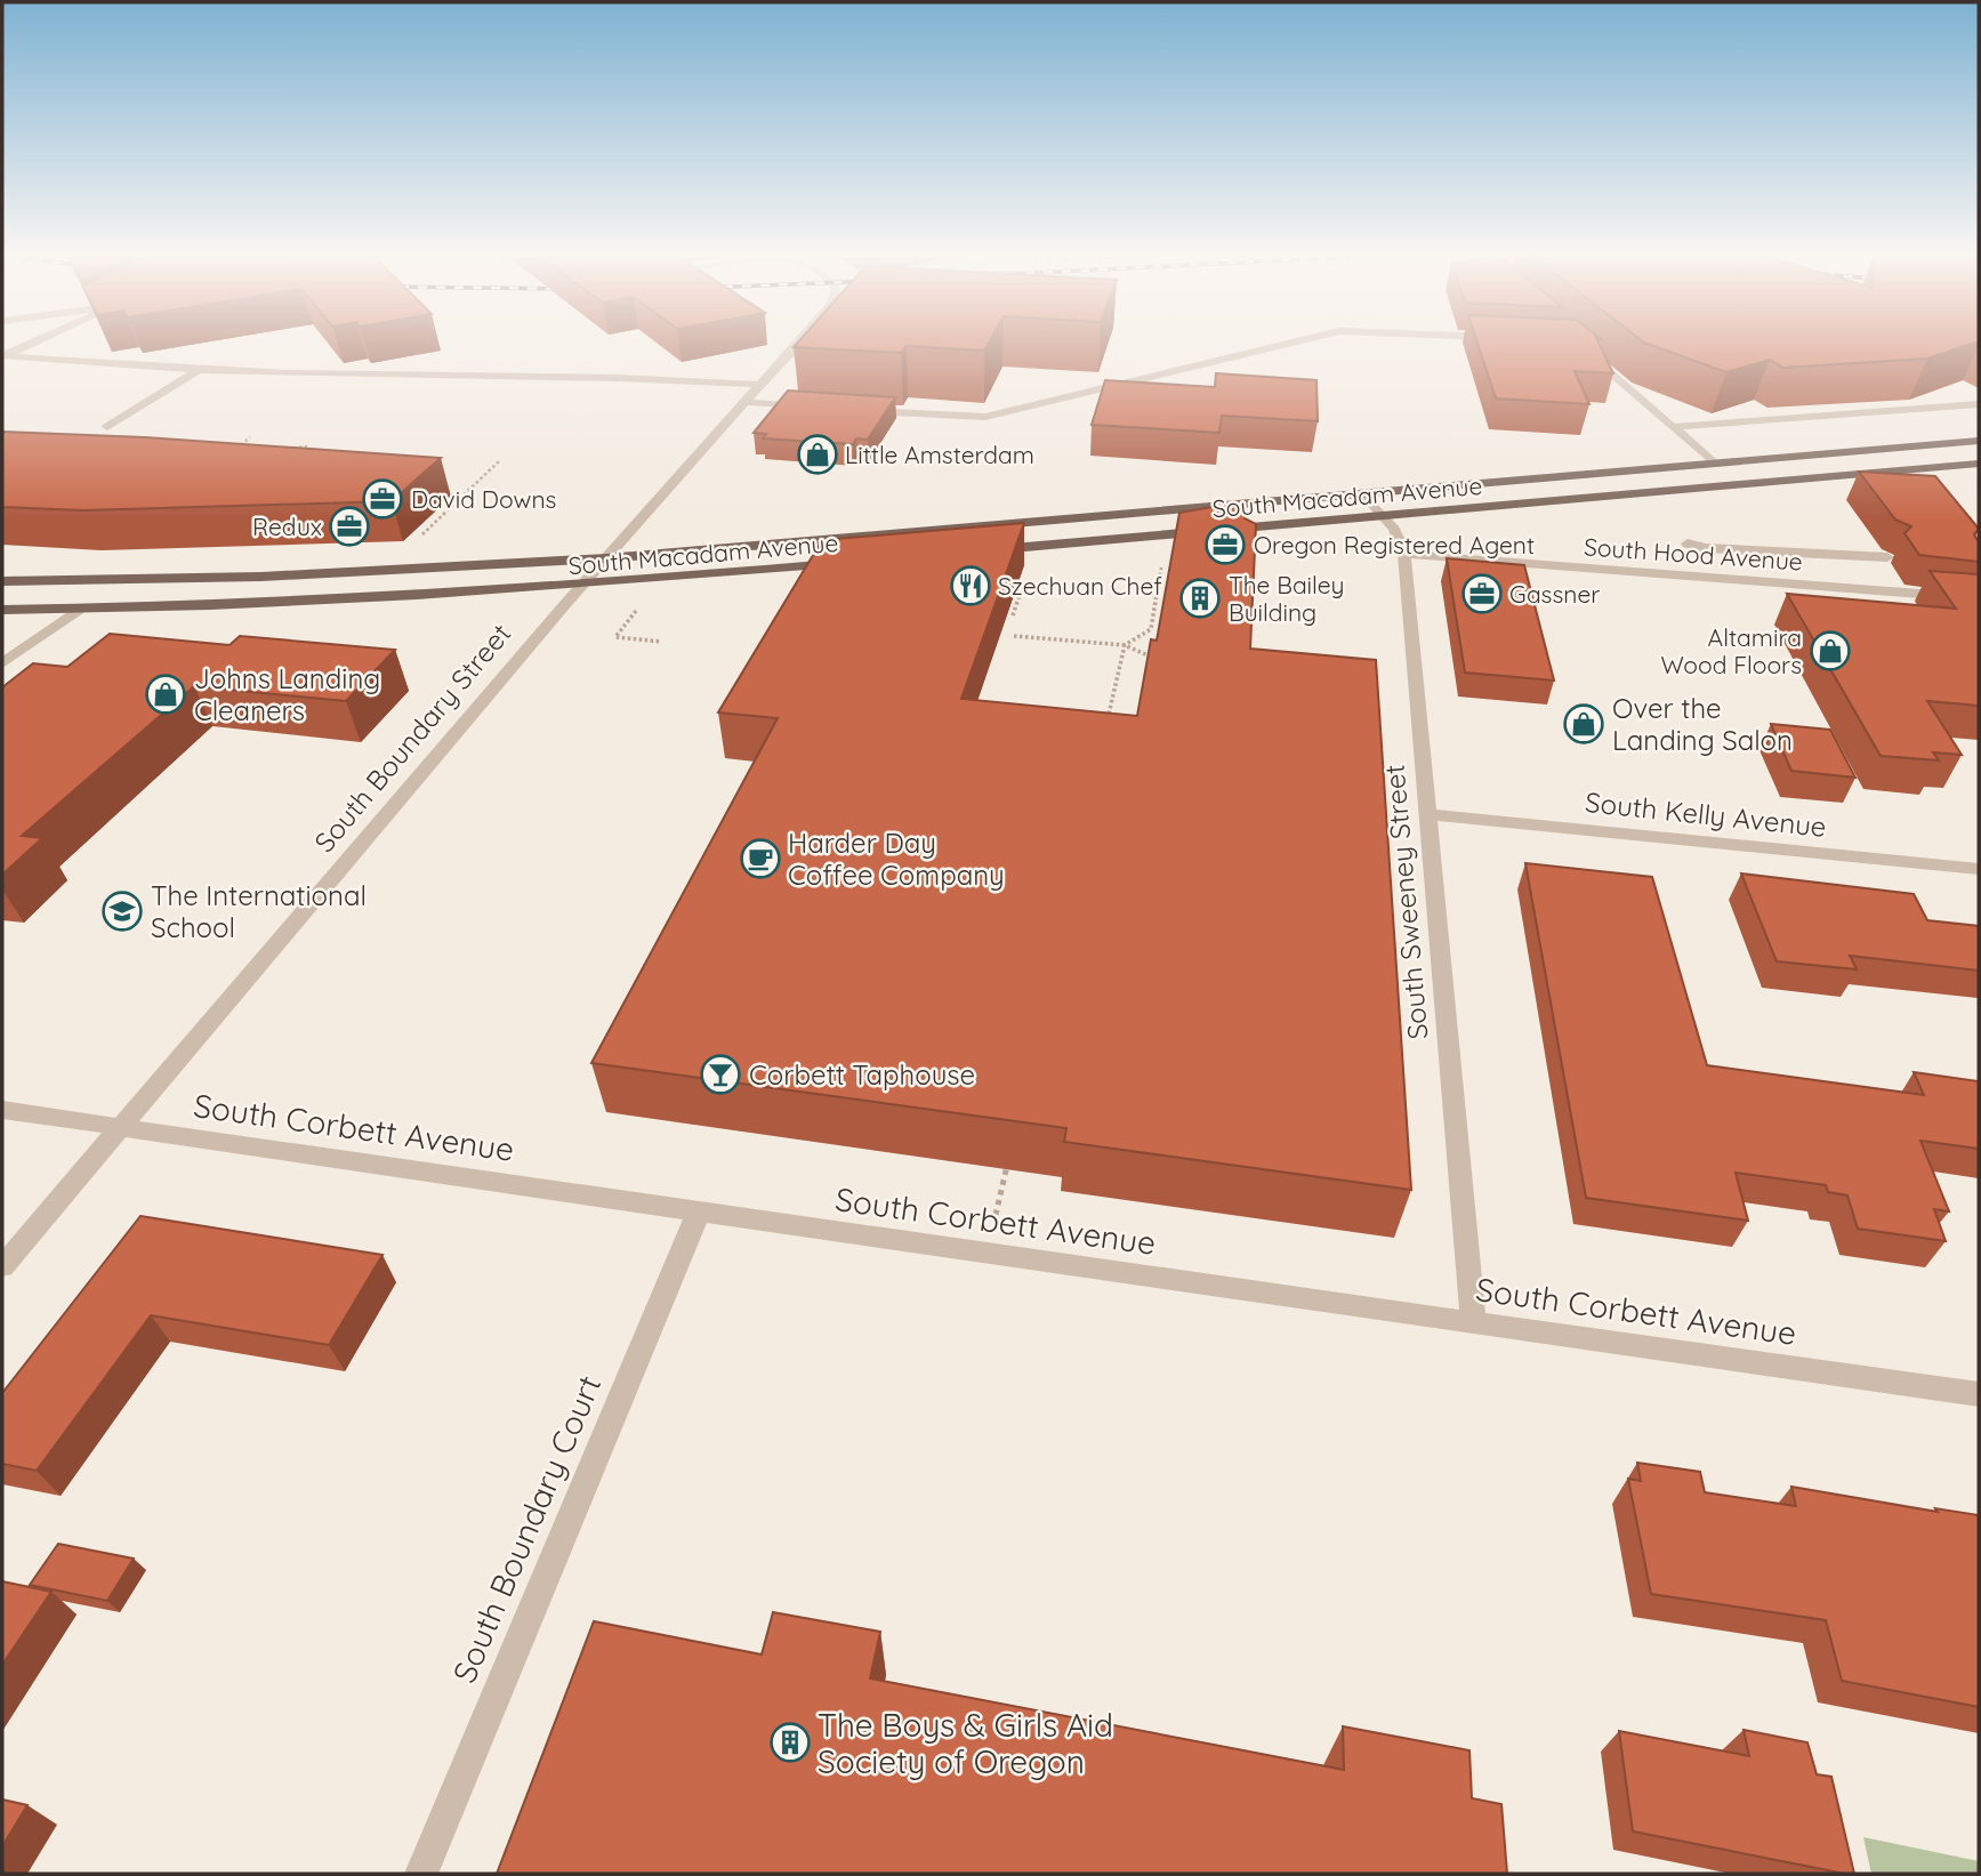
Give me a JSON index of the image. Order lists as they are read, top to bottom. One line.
{"streets":{"main road":["South Macadam Avenue"],"street":["South Hood Avenue","South Boundary Street","South Kelly Avenue","South Sweeney Street","South Corbett Avenue","South Boundary Court"]},"crossings":[["South Macadam Avenue","South Boundary Street"],["South Macadam Avenue","South Sweeney Street"],["South Hood Avenue","South Sweeney Street"],["South Boundary Street","South Corbett Avenue"],["South Kelly Avenue","South Sweeney Street"],["South Sweeney Street","South Corbett Avenue"],["South Corbett Avenue","South Boundary Court"]],"places":{"shop":["Little Amsterdam","Altamira Wood Floors","Johns Landing Cleaners","Over the Landing Salon"],"office":["David Downs","Redux","Oregon Registered Agent","Gassner"],"restaurant":["Szechuan Chef"],"building":["The Bailey Building","The Boys & Girls Aid Society of Oregon"],"cafe":["Harder Day Coffee Company"],"school or university":["The International School"],"bar":["Corbett Taphouse"]}}
